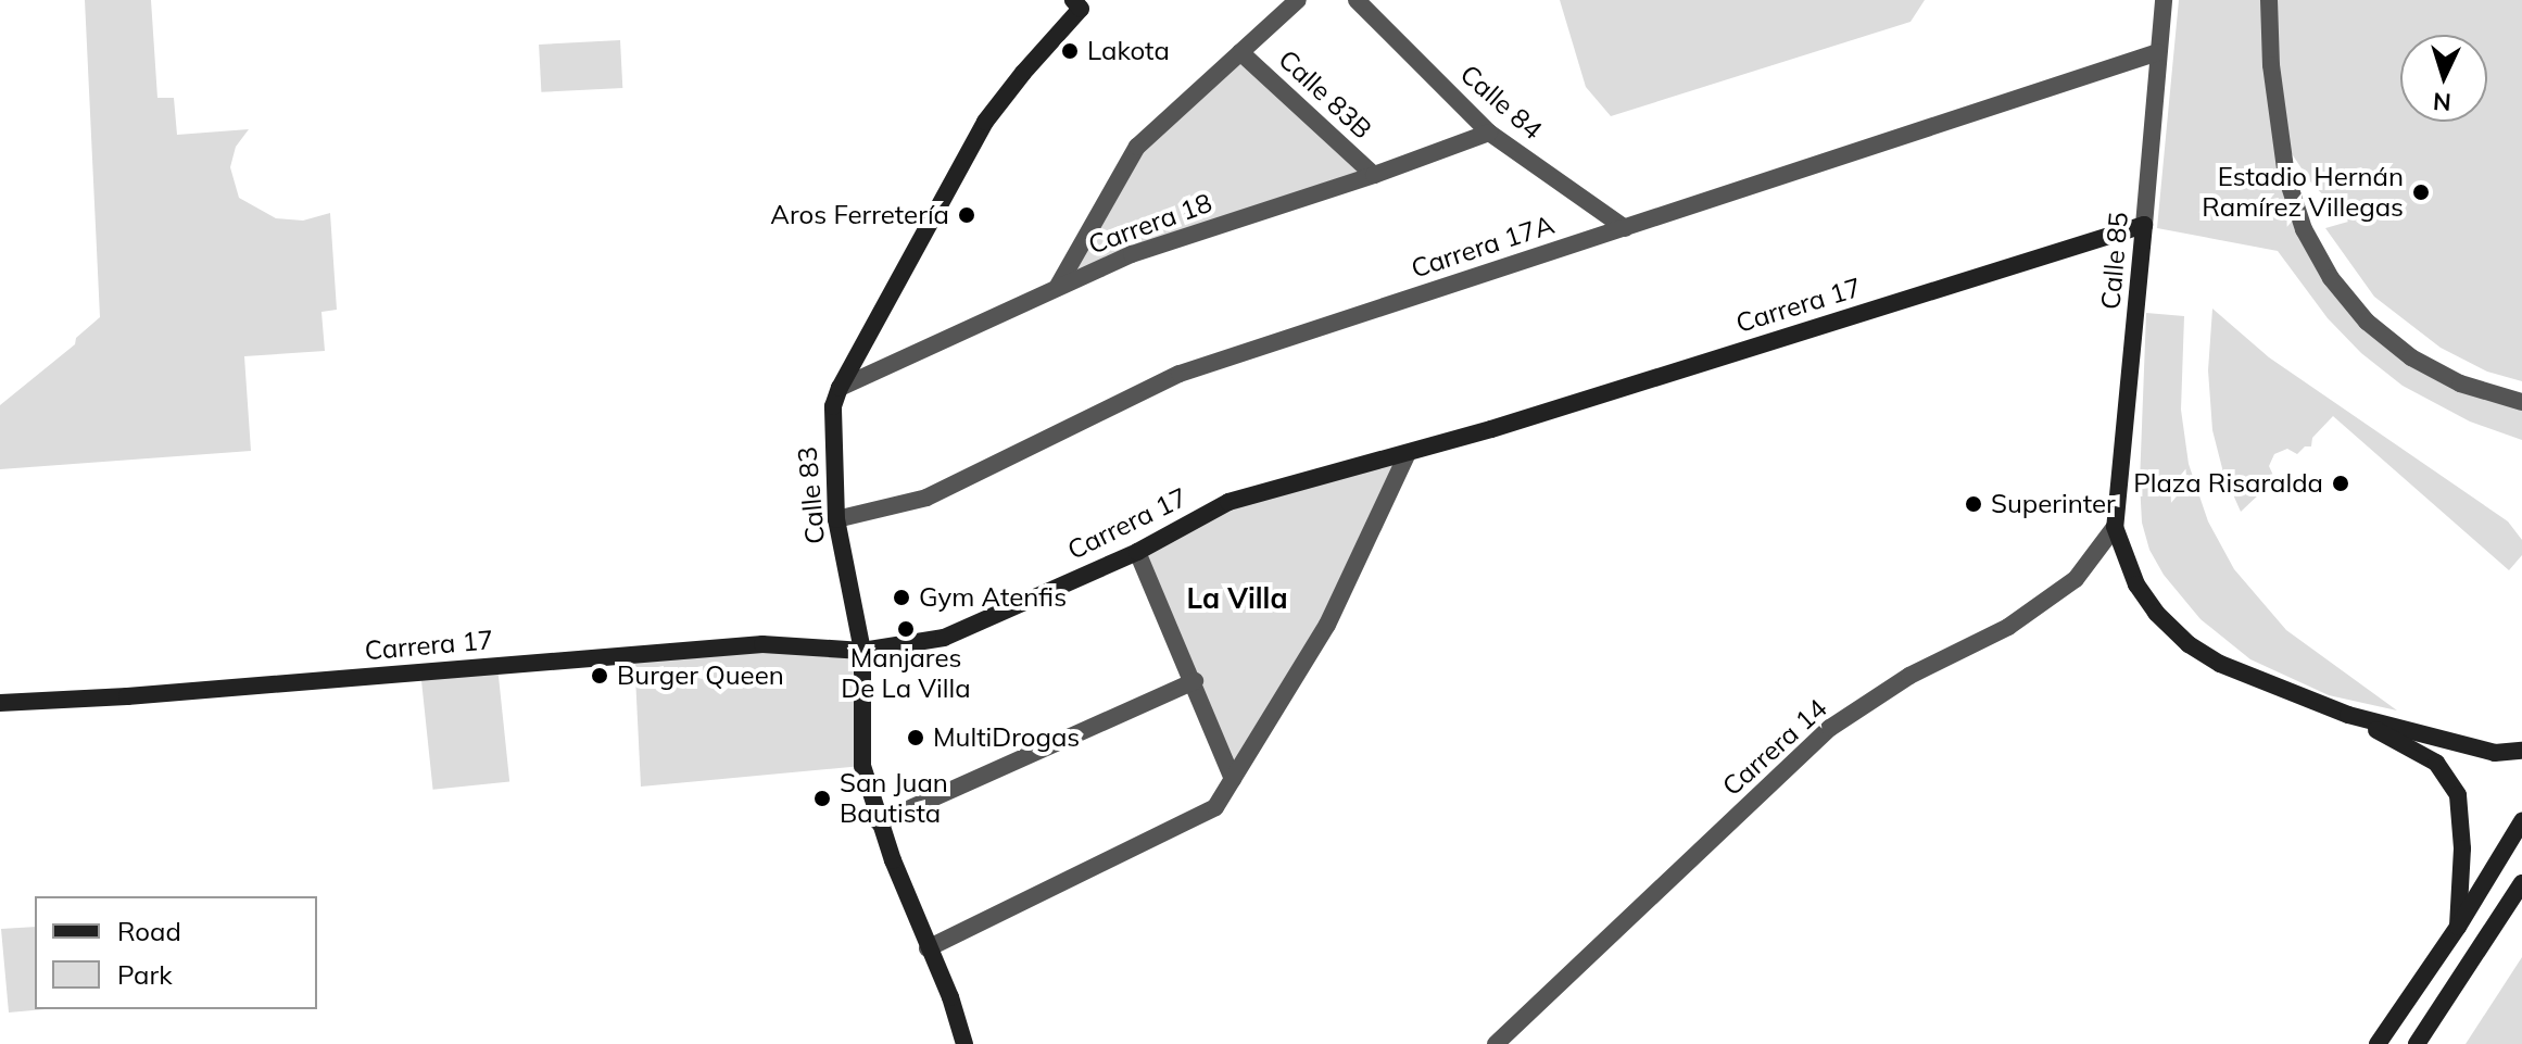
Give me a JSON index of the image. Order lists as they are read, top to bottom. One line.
{"streets":{"street":["Calle 83B","Calle 84","Carrera 18","Carrera 17A","Calle 85","Carrera 17","Calle 83","Carrera 14"]},"crossings":[["Calle 83B","Carrera 18"],["Calle 84","Carrera 18"],["Calle 84","Carrera 17A"],["Carrera 18","Calle 83"],["Carrera 17A","Calle 85"],["Carrera 17A","Calle 83"],["Calle 85","Carrera 17"],["Calle 85","Carrera 14"],["Carrera 17","Calle 83"]],"districts":["La Villa"],"places":["Lakota","Estadio Hernán Ramírez Villegas","Aros Ferretería","Plaza Risaralda","Superinter","Gym Atenfis","Manjares De La Villa","Burger Queen","MultiDrogas","San Juan Bautista"],"legend":["Road","Park"],"north":"bottom"}
